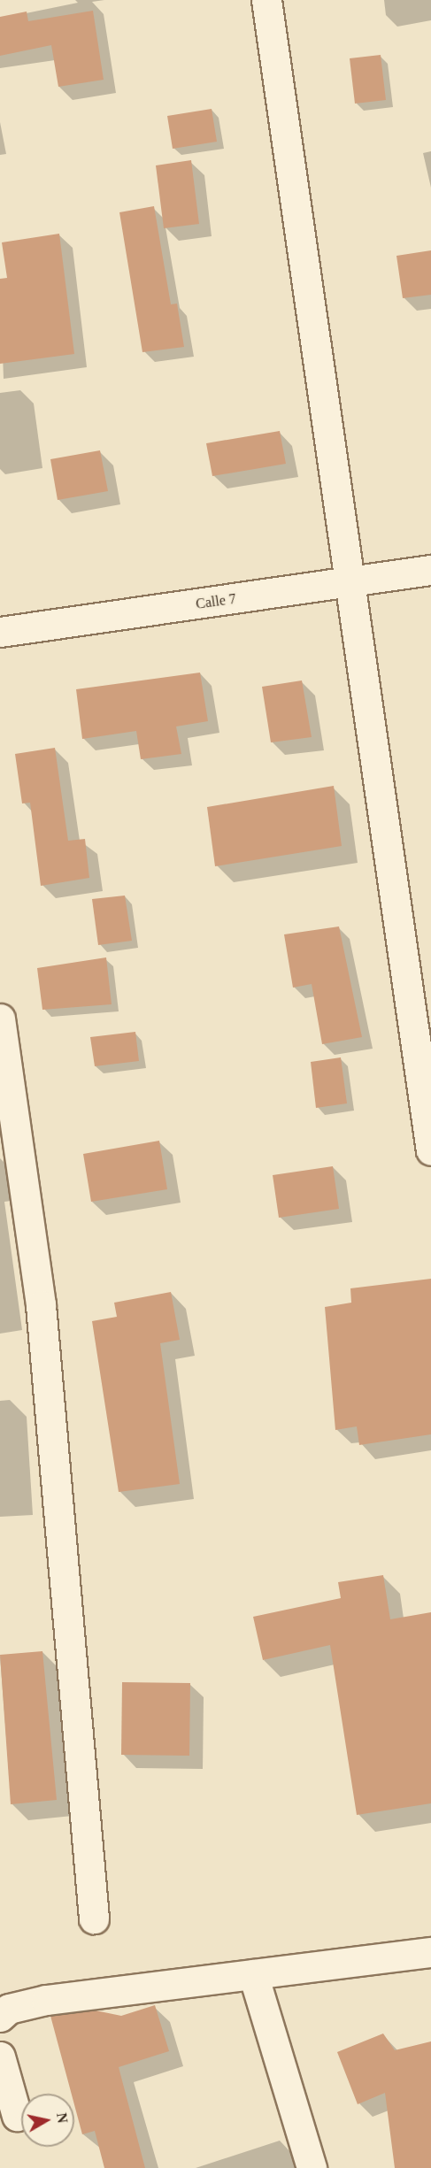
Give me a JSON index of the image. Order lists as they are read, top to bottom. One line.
{"streets":{"street":["Calle 7"]},"north":"right"}
